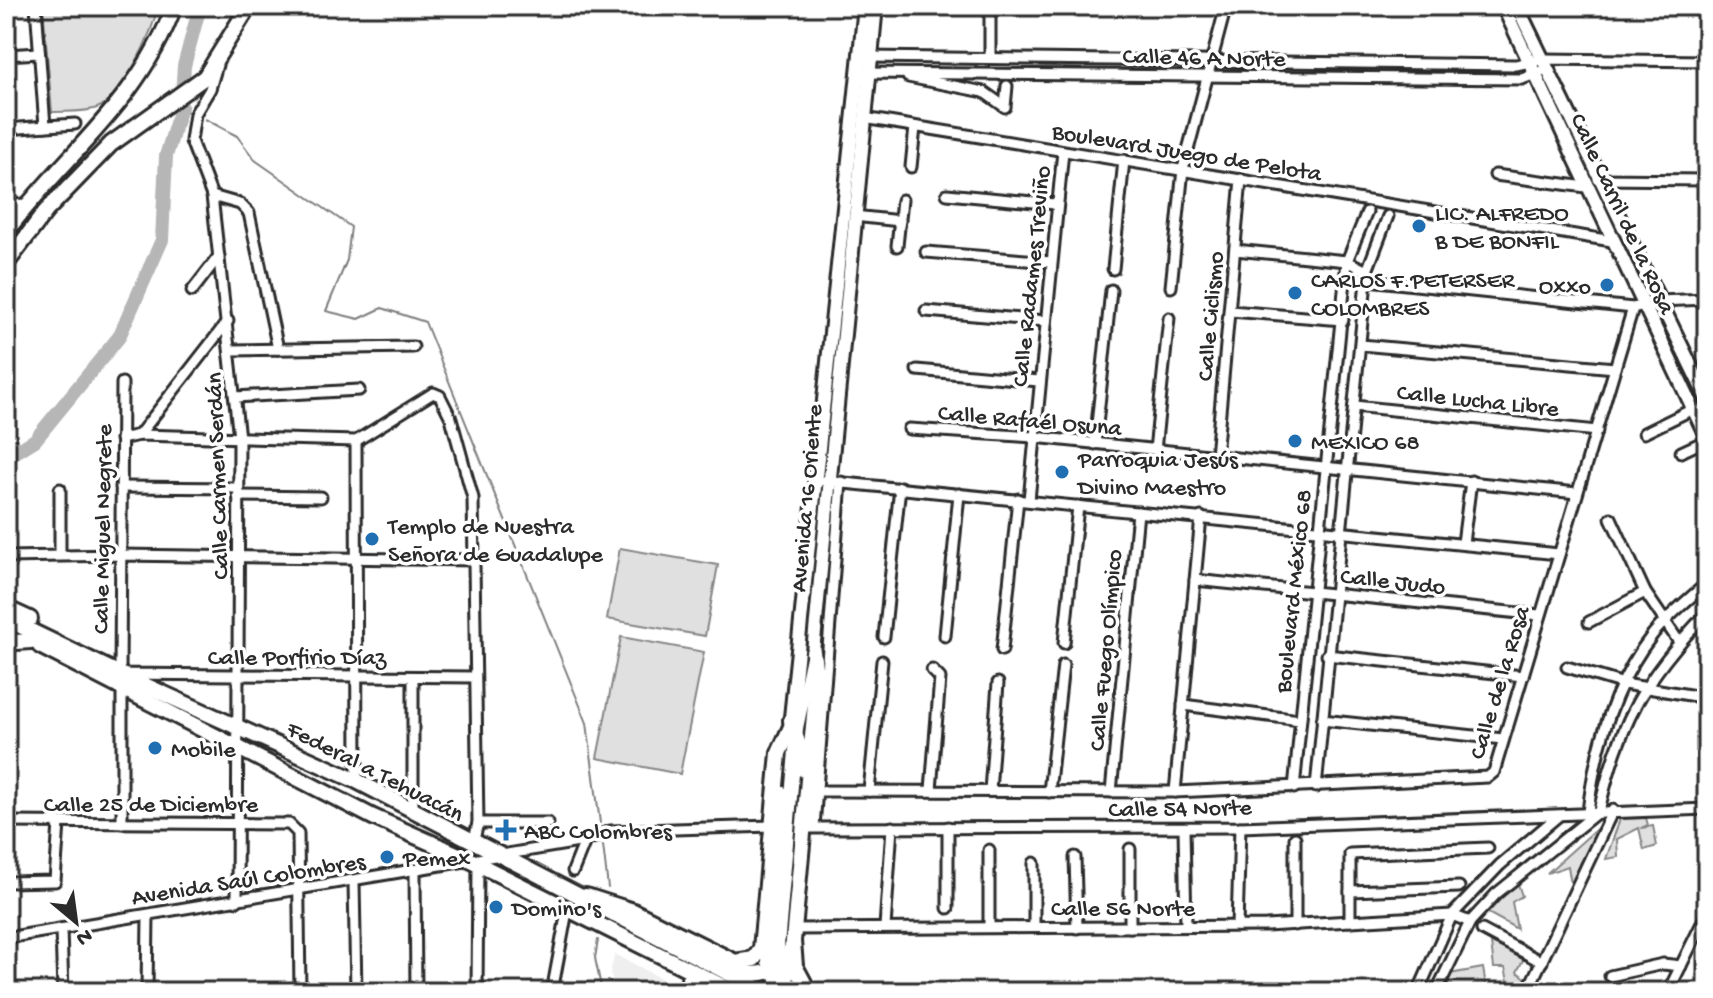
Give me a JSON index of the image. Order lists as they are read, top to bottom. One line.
{"streets":{"main road":["Calle Carril de la Rosa","Avenida 16 Oriente","Federal a Tehuacán"],"street":["Calle 46 A Norte","Boulevard Juego de Pelota","Calle Radames Treviño","Calle Ciclismo","Calle Lucha Libre","Calle Rafaél Osuna","Calle Carmen Serdán","Calle Miguel Negrete","Calle Judo","Boulevard México 68","Calle Fuego Olímpico","Calle Porfirio Díaz","Calle de la Rosa","Calle 25 de Diciembre","Calle 54 Norte","Avenida Saúl Colombres","Calle 56 Norte"]},"crossings":[["Calle 46 A Norte","Calle Carril de la Rosa"],["Calle 46 A Norte","Avenida 16 Oriente"],["Boulevard Juego de Pelota","Calle Carril de la Rosa"],["Boulevard Juego de Pelota","Calle Radames Treviño"],["Boulevard Juego de Pelota","Calle Ciclismo"],["Boulevard Juego de Pelota","Avenida 16 Oriente"],["Calle Carril de la Rosa","Calle de la Rosa"],["Calle Radames Treviño","Calle Rafaél Osuna"],["Calle Ciclismo","Calle Rafaél Osuna"],["Calle Lucha Libre","Boulevard México 68"],["Calle Lucha Libre","Calle de la Rosa"],["Calle Rafaél Osuna","Boulevard México 68"],["Calle Rafaél Osuna","Calle de la Rosa"],["Calle Carmen Serdán","Calle Porfirio Díaz"],["Calle Carmen Serdán","Federal a Tehuacán"],["Calle Carmen Serdán","Calle 25 de Diciembre"],["Calle Carmen Serdán","Avenida Saúl Colombres"],["Avenida 16 Oriente","Federal a Tehuacán"],["Calle Miguel Negrete","Calle Porfirio Díaz"],["Calle Miguel Negrete","Federal a Tehuacán"],["Calle Miguel Negrete","Calle 25 de Diciembre"],["Calle Judo","Boulevard México 68"],["Calle Judo","Calle de la Rosa"],["Boulevard México 68","Calle de la Rosa"],["Calle Fuego Olímpico","Calle de la Rosa"],["Calle Porfirio Díaz","Federal a Tehuacán"],["Federal a Tehuacán","Avenida Saúl Colombres"],["Calle 25 de Diciembre","Avenida Saúl Colombres"]],"places":{"other":["LIC. ALFREDO B DE BONFIL","Oxxo","CARLOS F.PETERSER COLOMBRES","MEXICO 68","Parroquia Jesús Divino Maestro","Templo de Nuestra Señora de Guadalupe","Mobile","Pemex","Domino's"],"health":["ABC Colombres"]},"north":"bottom right"}
